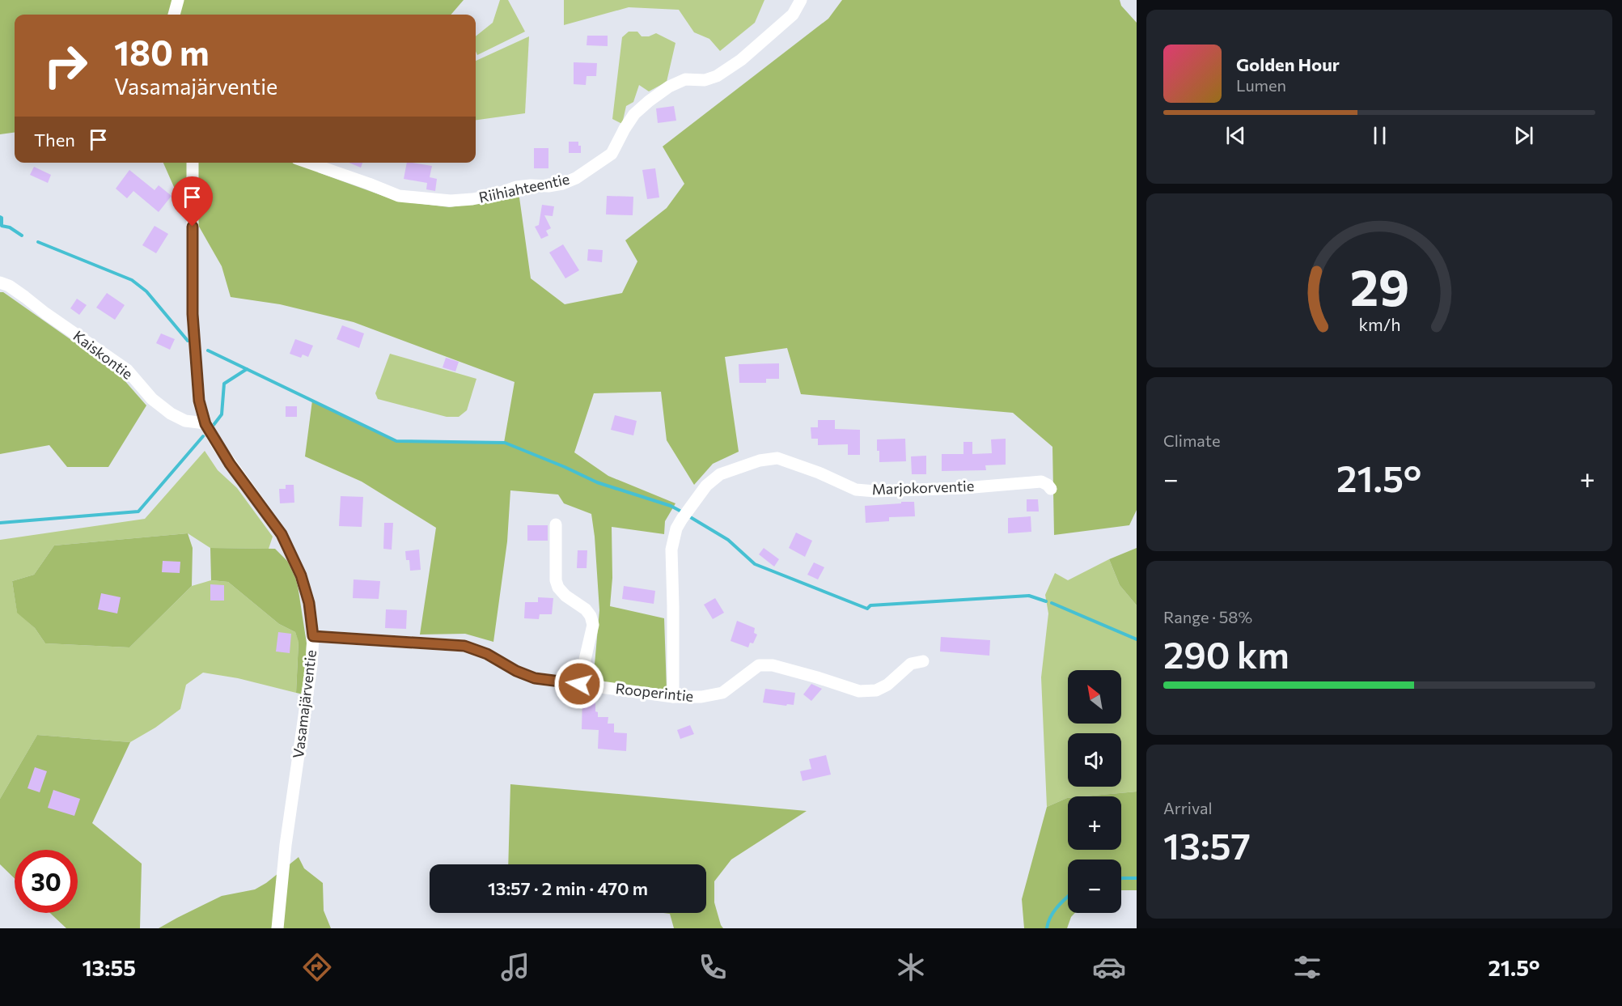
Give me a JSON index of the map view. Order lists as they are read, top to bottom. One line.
{"streets":{"street":["Riihiahteentie","Kaiskontie","Marjokorventie","Rooperintie","Vasamajärventie"]},"crossings":[["Kaiskontie","Vasamajärventie"],["Marjokorventie","Rooperintie"],["Rooperintie","Vasamajärventie"]],"north":"top left","page":{"turn":["180 m","Vasamajärventie"],"song":["Golden Hour","Lumen"],"then":"Then","tile":["Climate",["Range · 58%","290 km"],["Arrival","13:57"]],"heat":["−","21.5°","+"],"map_buttons":["+","−"],"limit":"30","trip":"13:57 · 2 min · 470 m","tabs":["13:55","21.5°"],"gauge":["29","km/h"]}}
